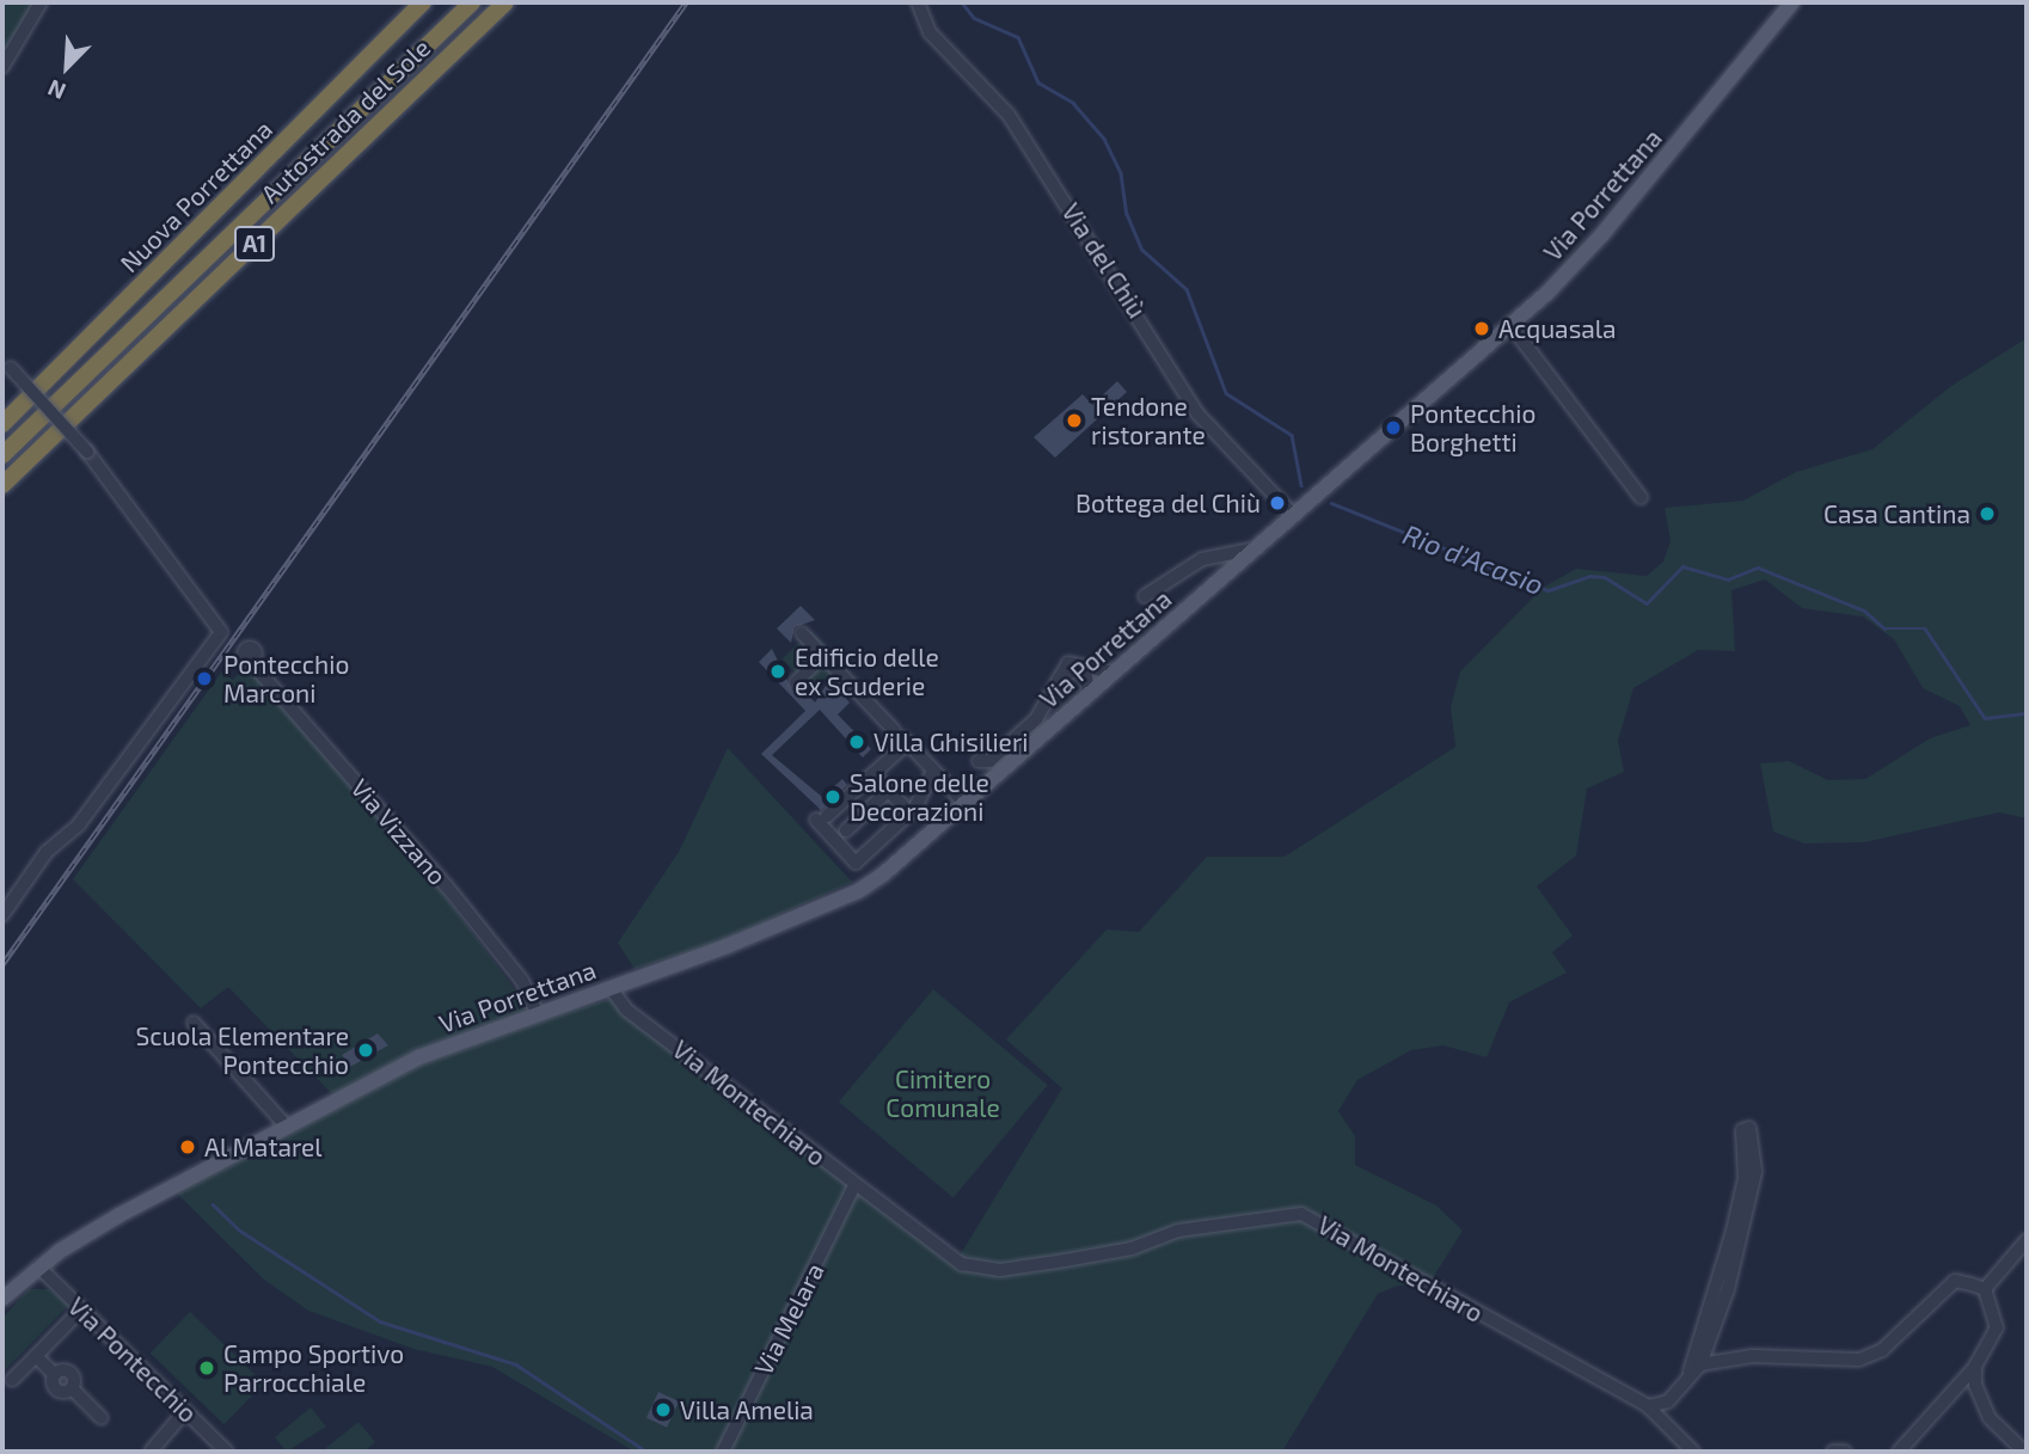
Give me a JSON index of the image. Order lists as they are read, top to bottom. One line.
{"streets":{"highway":["Autostrada del Sole","Nuova Porrettana","A1"],"main road":["Via Porrettana"],"street":["Via del Chiù","Via Vizzano","Via Montechiaro","Via Melara","Via Pontecchio"]},"crossings":[["Via Porrettana","Via del Chiù"],["Via Porrettana","Via Vizzano"],["Via Porrettana","Via Montechiaro"],["Via Porrettana","Via Pontecchio"],["Via Montechiaro","Via Melara"]],"water":["Rio d'Acasio"],"parks":["Cimitero Comunale"],"places":["Acquasala","Tendone ristorante","Pontecchio Borghetti","Bottega del Chiù","Casa Cantina","Edificio delle ex Scuderie","Pontecchio Marconi","Villa Ghisilieri","Salone delle Decorazioni","Scuola Elementare Pontecchio","Al Matarel","Campo Sportivo Parrocchiale","Villa Amelia"],"north":"bottom left"}
